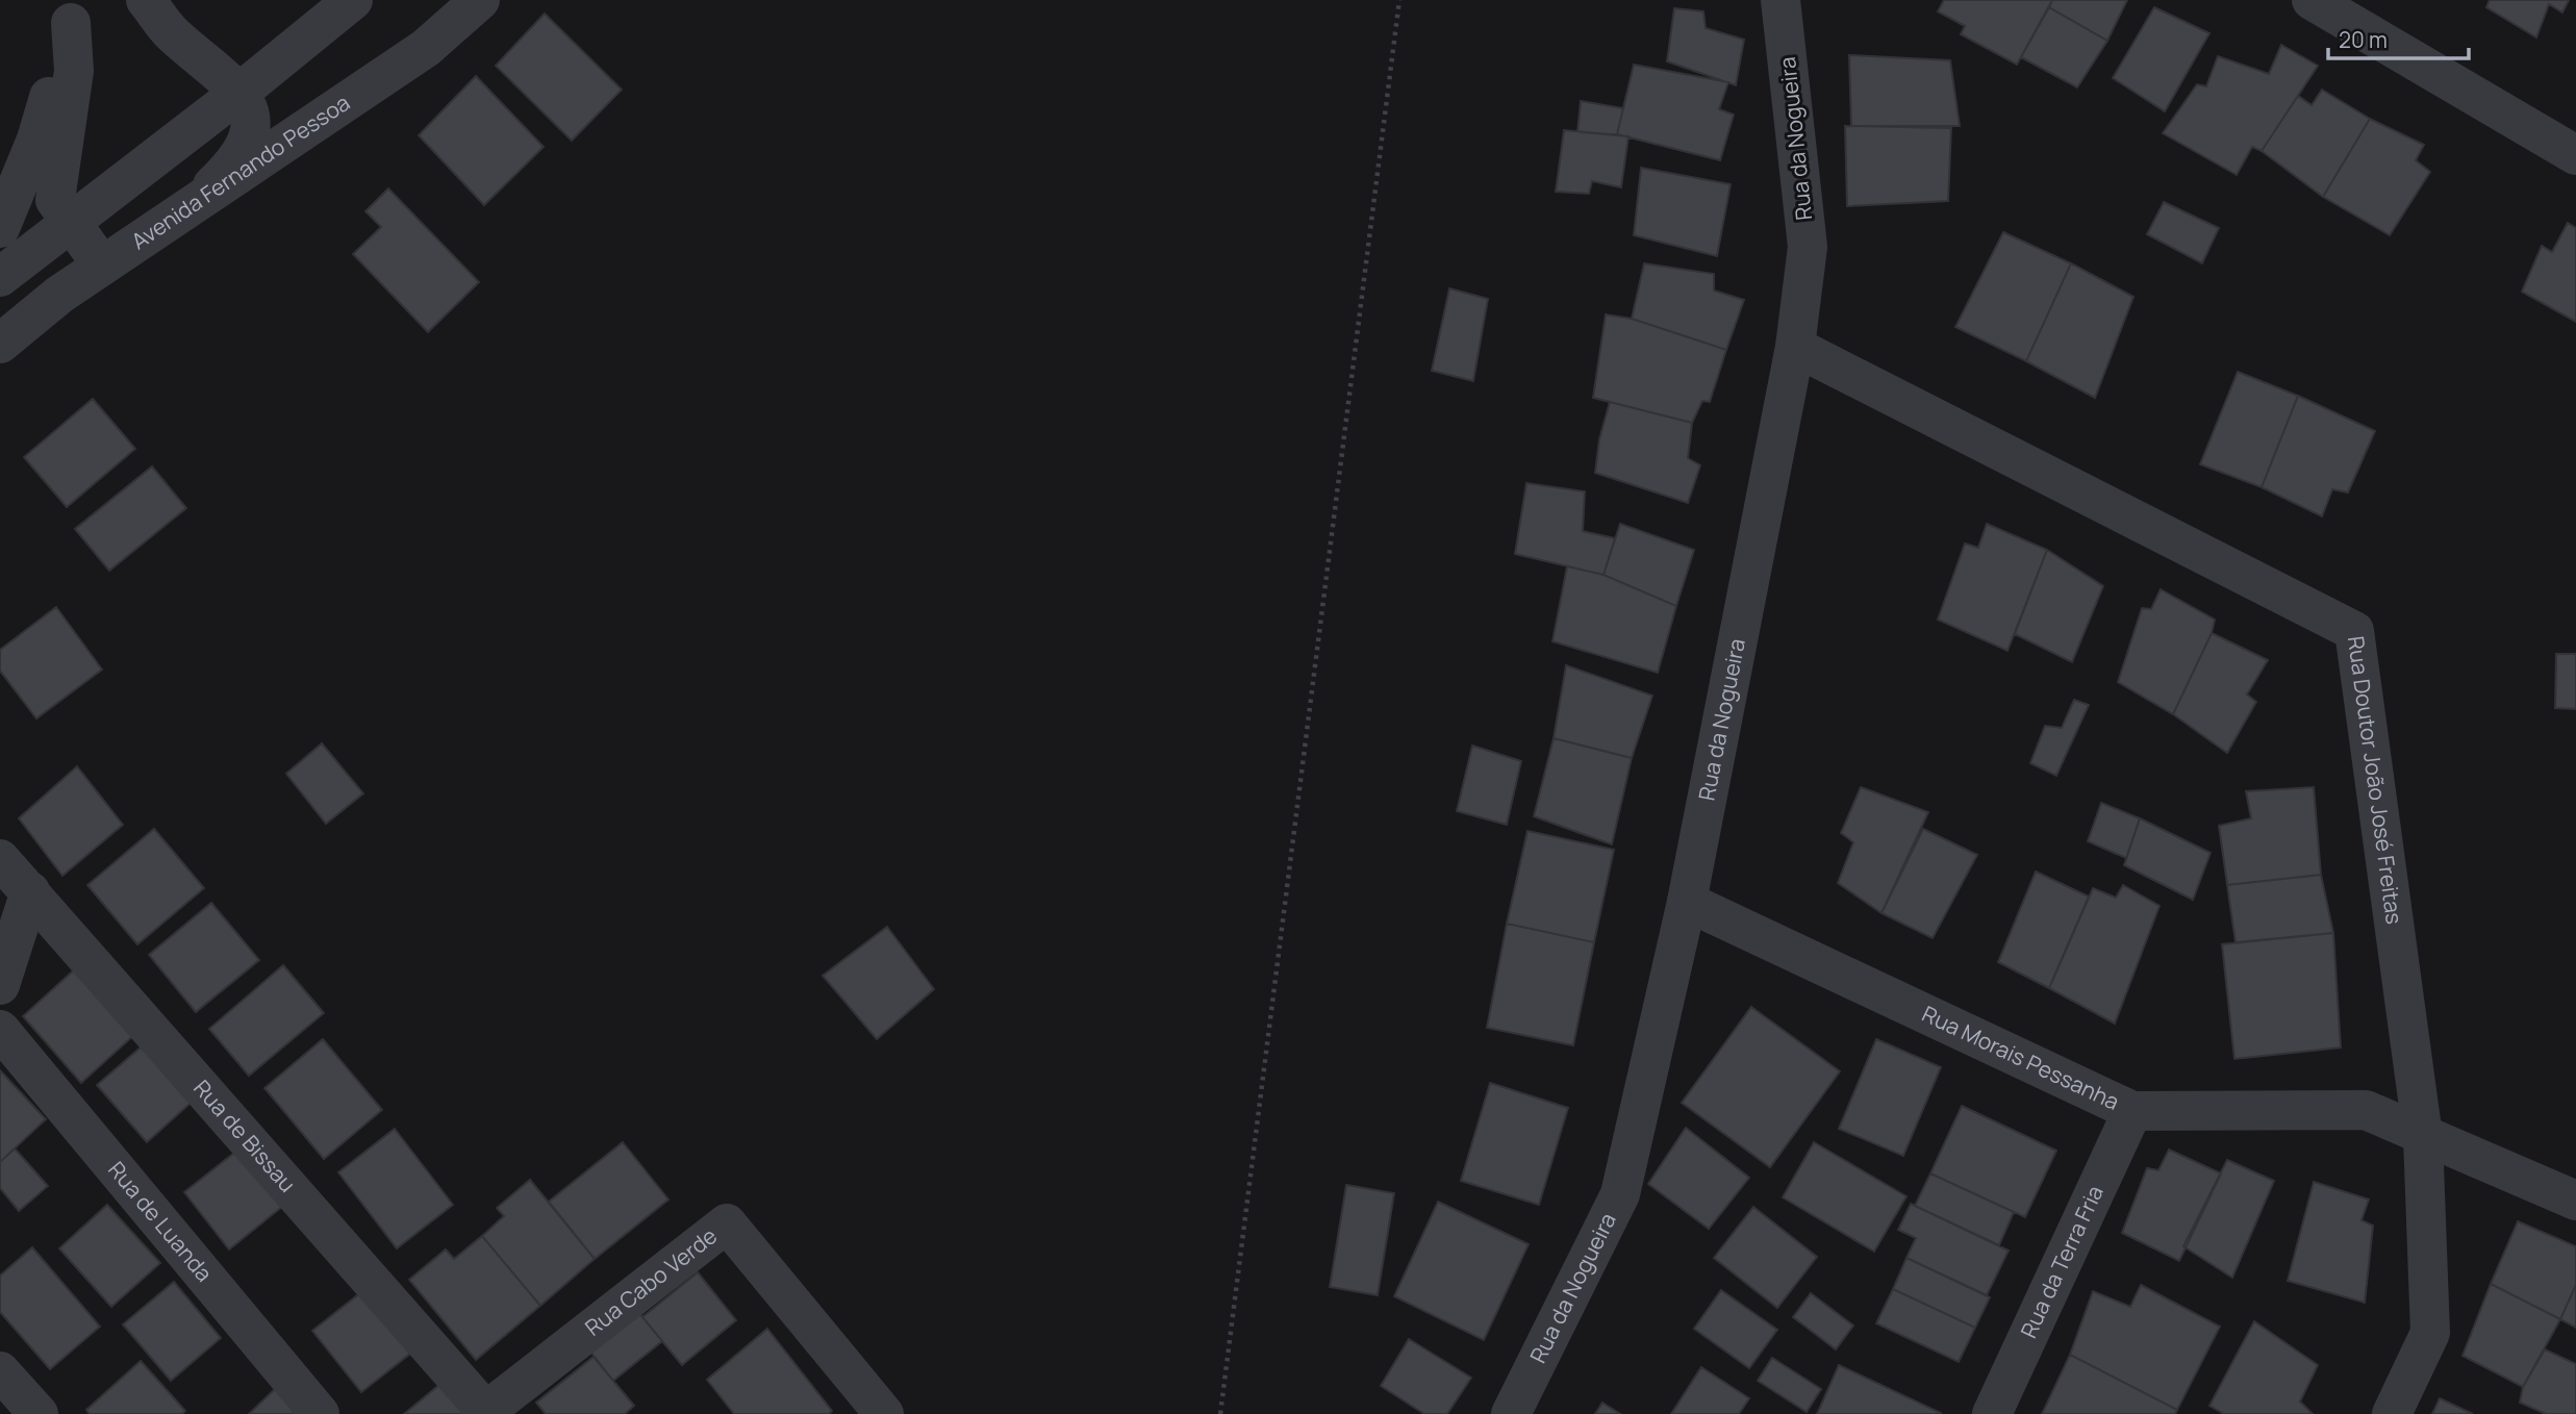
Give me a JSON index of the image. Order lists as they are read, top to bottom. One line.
{"streets":{"street":["Rua da Nogueira","Avenida Fernando Pessoa","Rua Doutor João José Freitas","Rua Morais Pessanha","Rua de Bissau","Rua de Luanda","Rua da Terra Fria","Rua Cabo Verde"]},"crossings":[["Rua da Nogueira","Rua Doutor João José Freitas"],["Rua da Nogueira","Rua Morais Pessanha"],["Rua Doutor João José Freitas","Rua Morais Pessanha"],["Rua Morais Pessanha","Rua da Terra Fria"],["Rua de Bissau","Rua Cabo Verde"]],"scale_bar":"20 m"}
